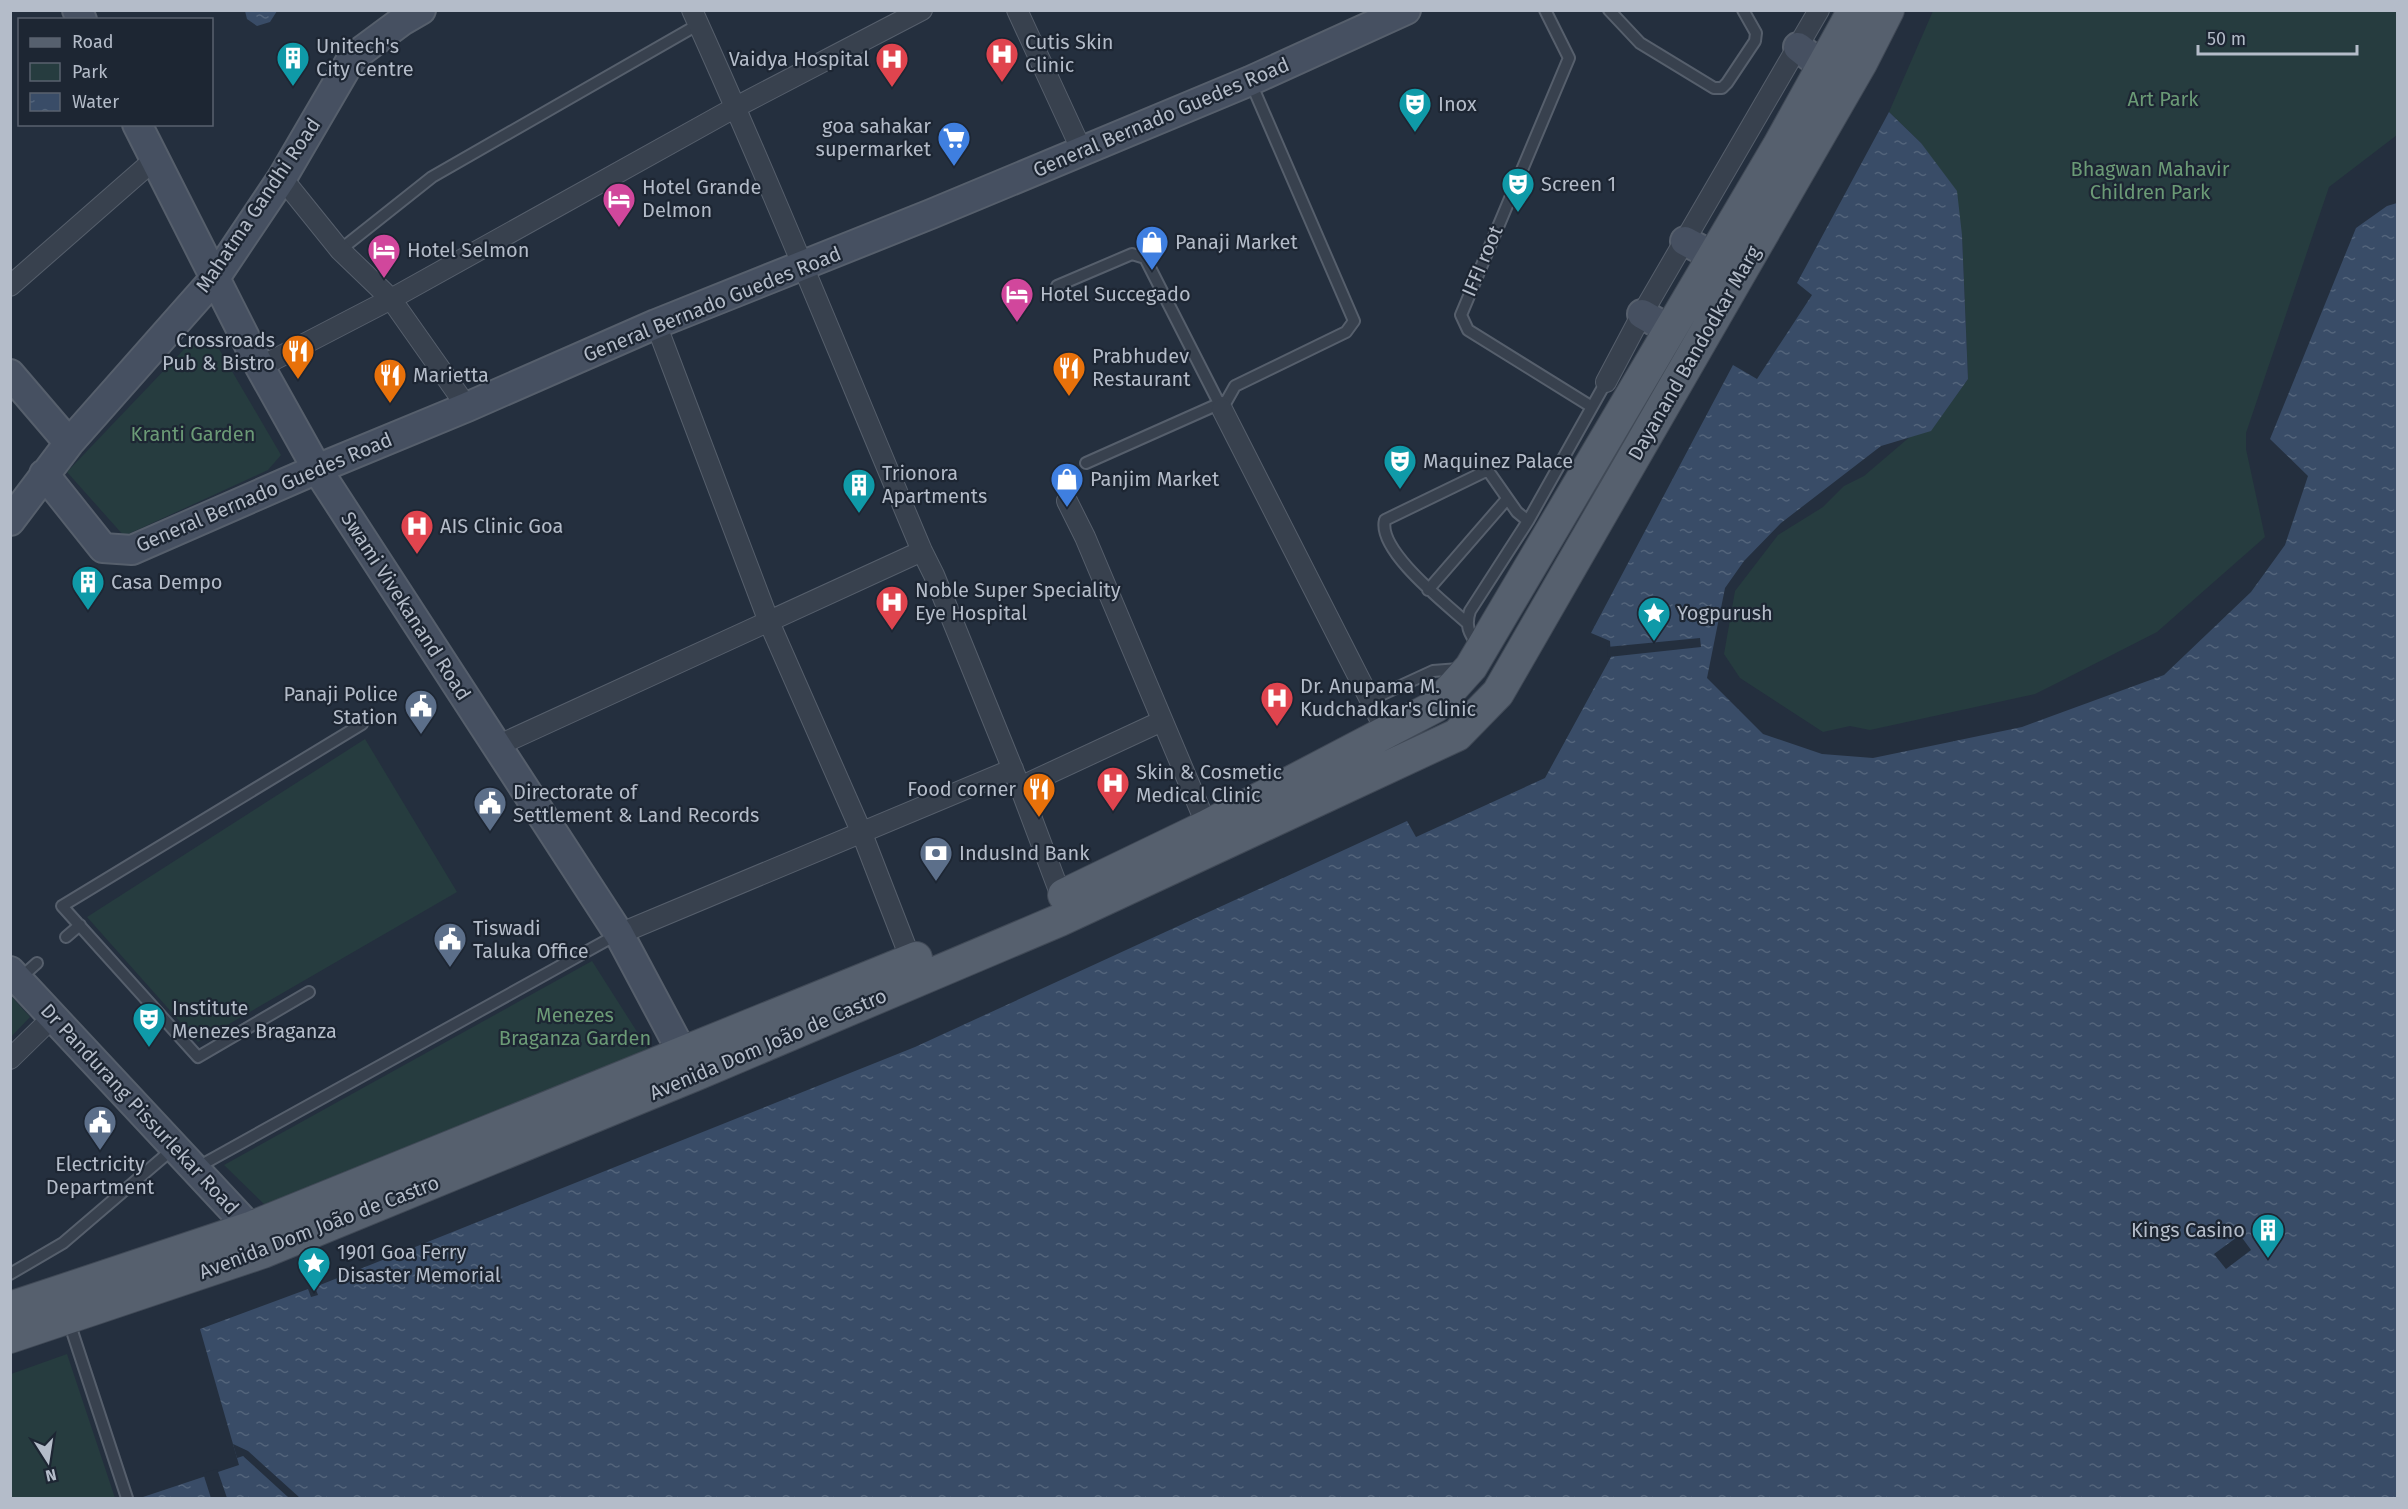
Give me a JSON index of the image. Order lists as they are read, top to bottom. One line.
{"streets":{"main road":["Dayanand Bandodkar Marg","Avenida Dom João de Castro"],"street":["General Bernado Guedes Road","Mahatma Gandhi Road","Swami Vivekanand Road","Dr Pandurang Pissurlekar Road"],"lane":["IFFI root"]},"crossings":[["General Bernado Guedes Road","Mahatma Gandhi Road"],["General Bernado Guedes Road","Swami Vivekanand Road"],["Mahatma Gandhi Road","Swami Vivekanand Road"],["Dayanand Bandodkar Marg","Avenida Dom João de Castro"],["Swami Vivekanand Road","Avenida Dom João de Castro"],["Avenida Dom João de Castro","Dr Pandurang Pissurlekar Road"]],"parks":["Art Park","Bhagwan Mahavir Children Park","Kranti Garden","Menezes Braganza Garden"],"places":{"hospital":["Cutis Skin Clinic","Vaidya Hospital","AIS Clinic Goa","Noble Super Speciality Eye Hospital","Dr. Anupama M. Kudchadkar's Clinic","Skin & Cosmetic Medical Clinic"],"building":["Unitech's City Centre","Trionora Apartments","Casa Dempo","Kings Casino"],"theatre":["Inox","Screen 1","Maquinez Palace","Institute Menezes Braganza"],"supermarket":["goa sahakar supermarket"],"hotel":["Hotel Grande Delmon","Hotel Selmon","Hotel Succegado"],"shop":["Panaji Market","Panjim Market"],"restaurant":["Crossroads Pub & Bistro","Prabhudev Restaurant","Marietta","Food corner"],"place":["Yogpurush","1901 Goa Ferry Disaster Memorial"],"public building":["Panaji Police Station","Directorate of Settlement & Land Records","Tiswadi Taluka Office","Electricity Department"],"bank":["IndusInd Bank"]},"legend":["Road","Park","Water"],"scale_bar":"50 m","north":"bottom"}
